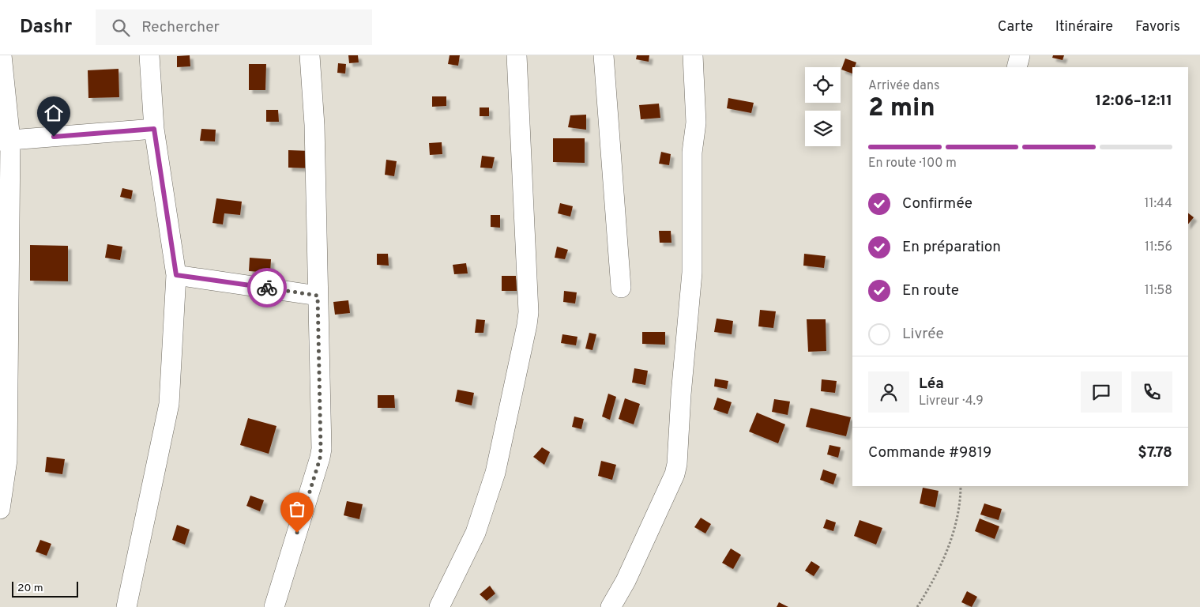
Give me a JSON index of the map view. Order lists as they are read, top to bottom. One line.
{"scale_bar":"20 m","page":{"header":"Dashr","search":"Rechercher","nav":["Carte","Itinéraire","Favoris"],"heading":["2 min","Arrivée dans","12:06–12:11"],"panel":["Léa","Livreur · 4.9","Commande #9819","$7.78"],"bar":"En route · 100 m","list":[["Confirmée","11:44"],["En préparation","11:56"],["En route","11:58"],"Livrée"],"scale":"20 m"}}
